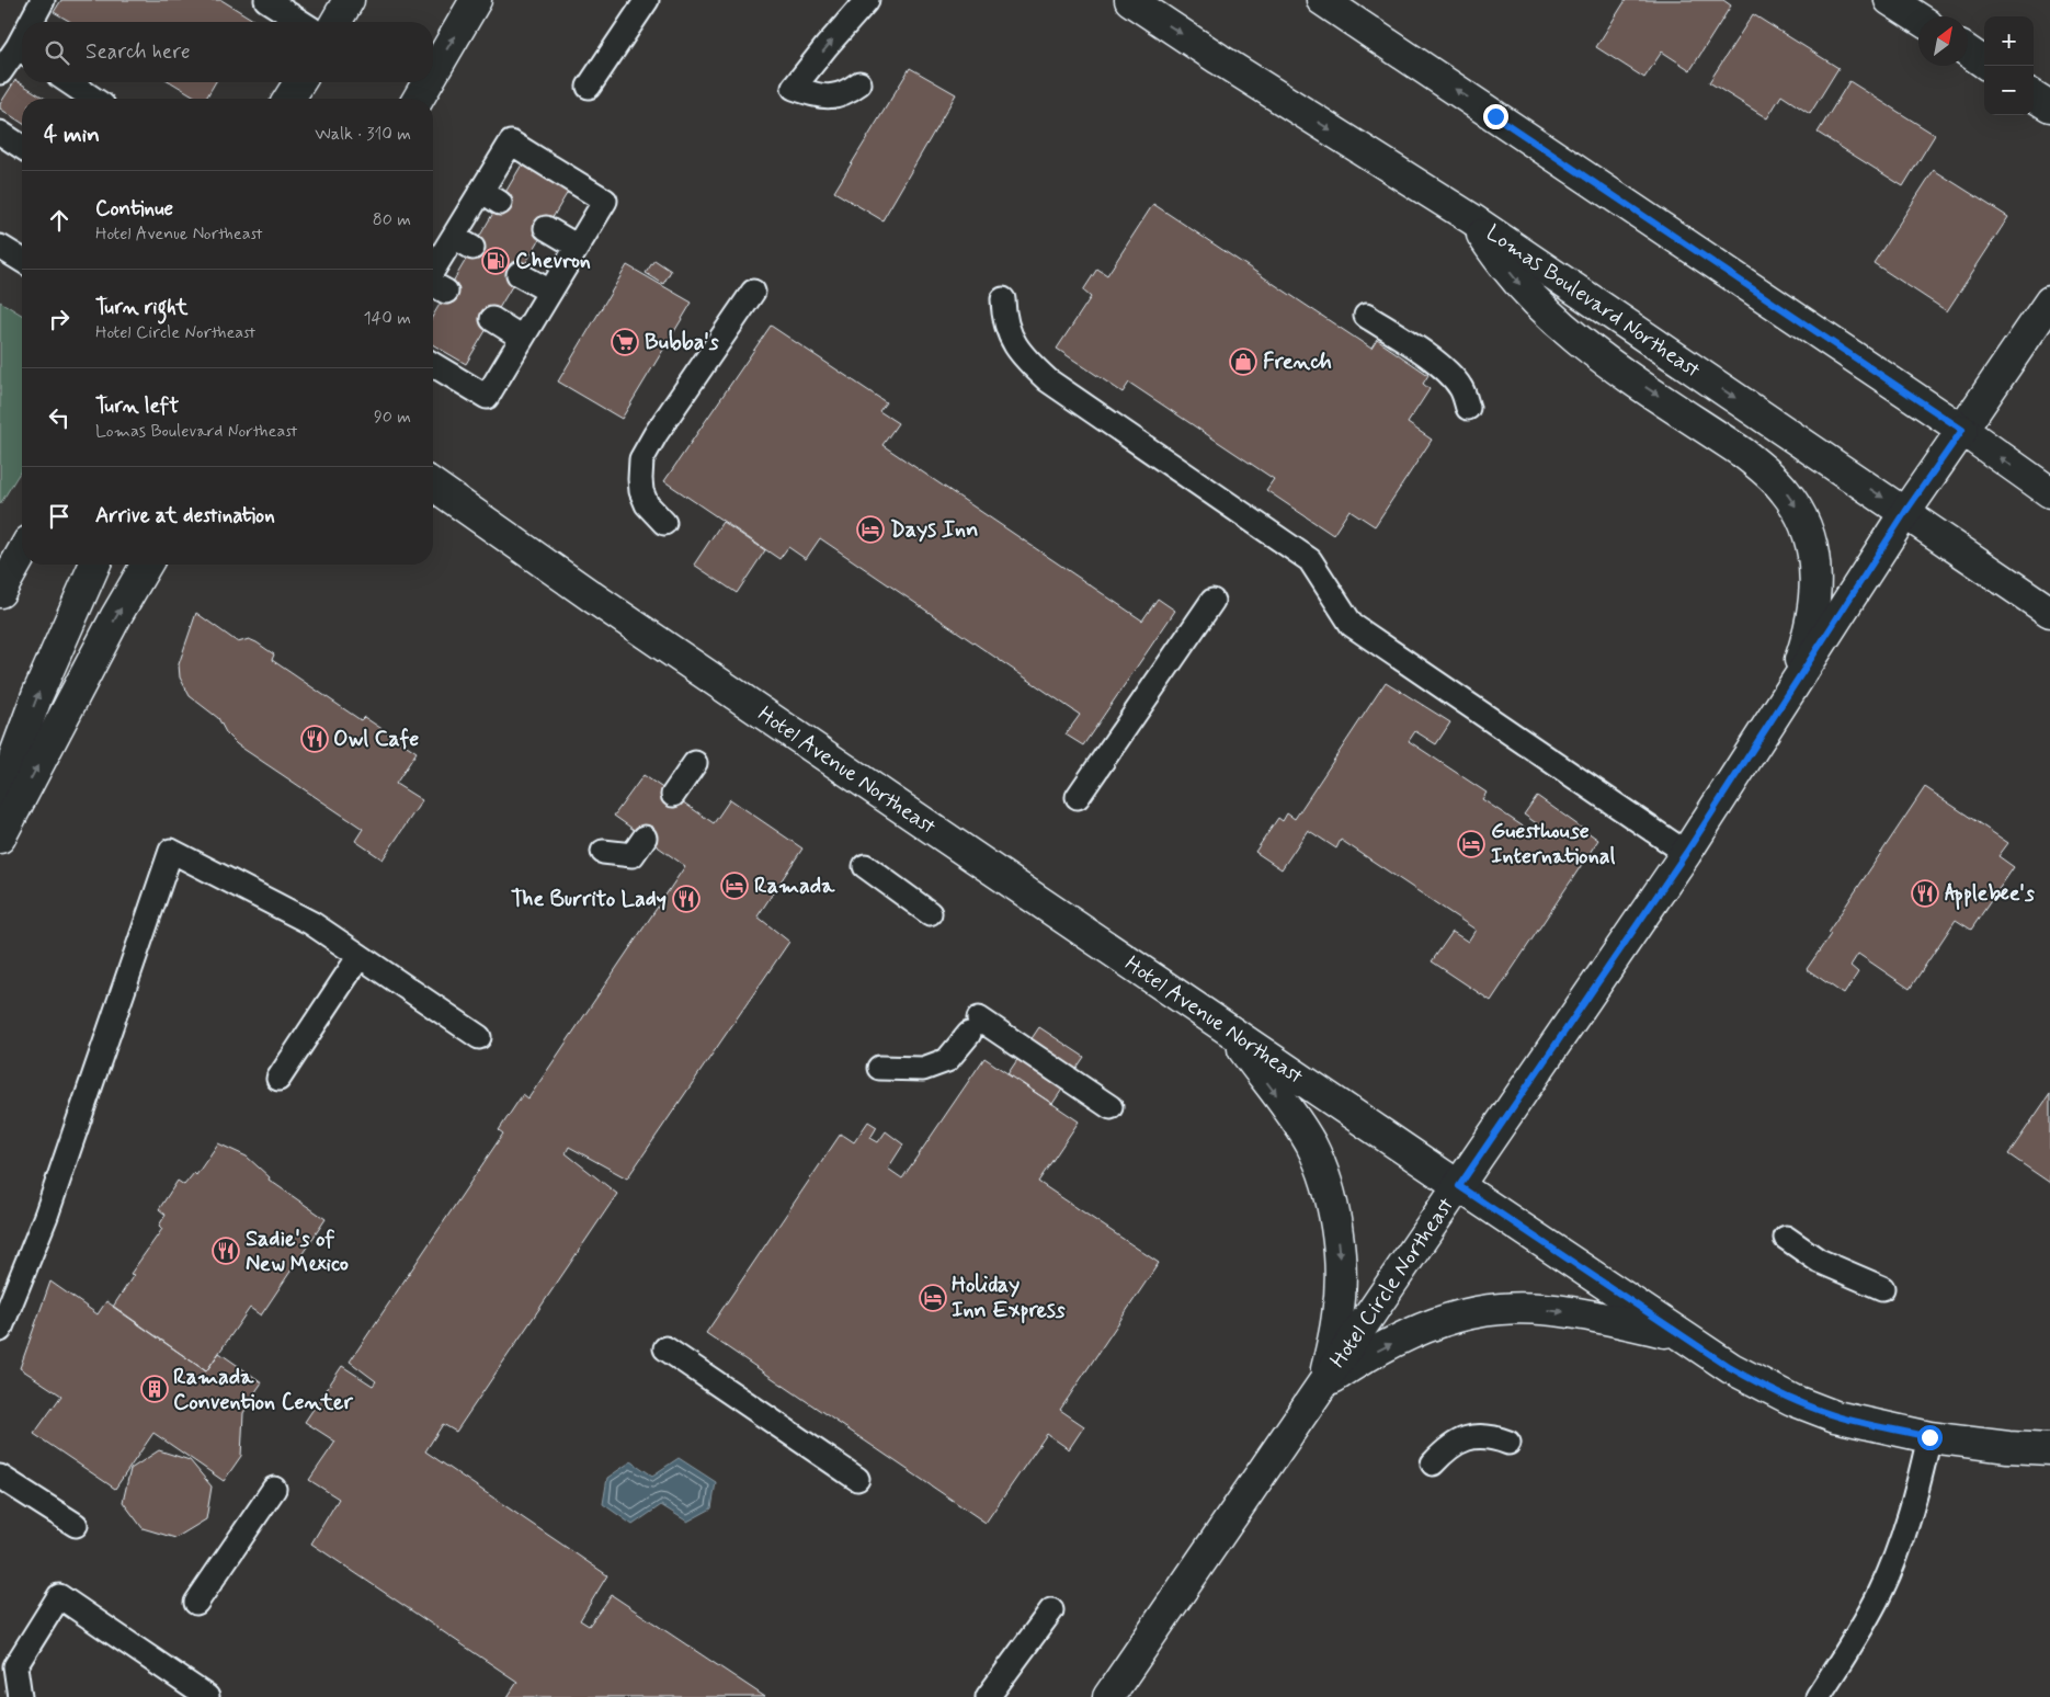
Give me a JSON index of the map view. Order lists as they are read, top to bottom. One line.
{"streets":{"street":["Lomas Boulevard Northeast","Hotel Avenue Northeast","Hotel Circle Northeast"]},"crossings":[["Lomas Boulevard Northeast","Hotel Circle Northeast"],["Hotel Avenue Northeast","Hotel Circle Northeast"]],"places":{"fuel station":["Chevron"],"supermarket":["Bubba's"],"shop":["French"],"hotel":["Days Inn","Guesthouse International","Ramada","Holiday Inn Express"],"restaurant":["Owl Cafe","Applebee's","The Burrito Lady","Sadie's of New Mexico"],"building":["Ramada Convention Center"]},"north":"top right","page":{"map_buttons":["+","−"],"search":"Search here","heading":["4 min","Walk · 310 m"],"list":[["Continue","Hotel Avenue Northeast","80 m"],["Turn right","Hotel Circle Northeast","140 m"],["Turn left","Lomas Boulevard Northeast","90 m"],"Arrive at destination"]}}
